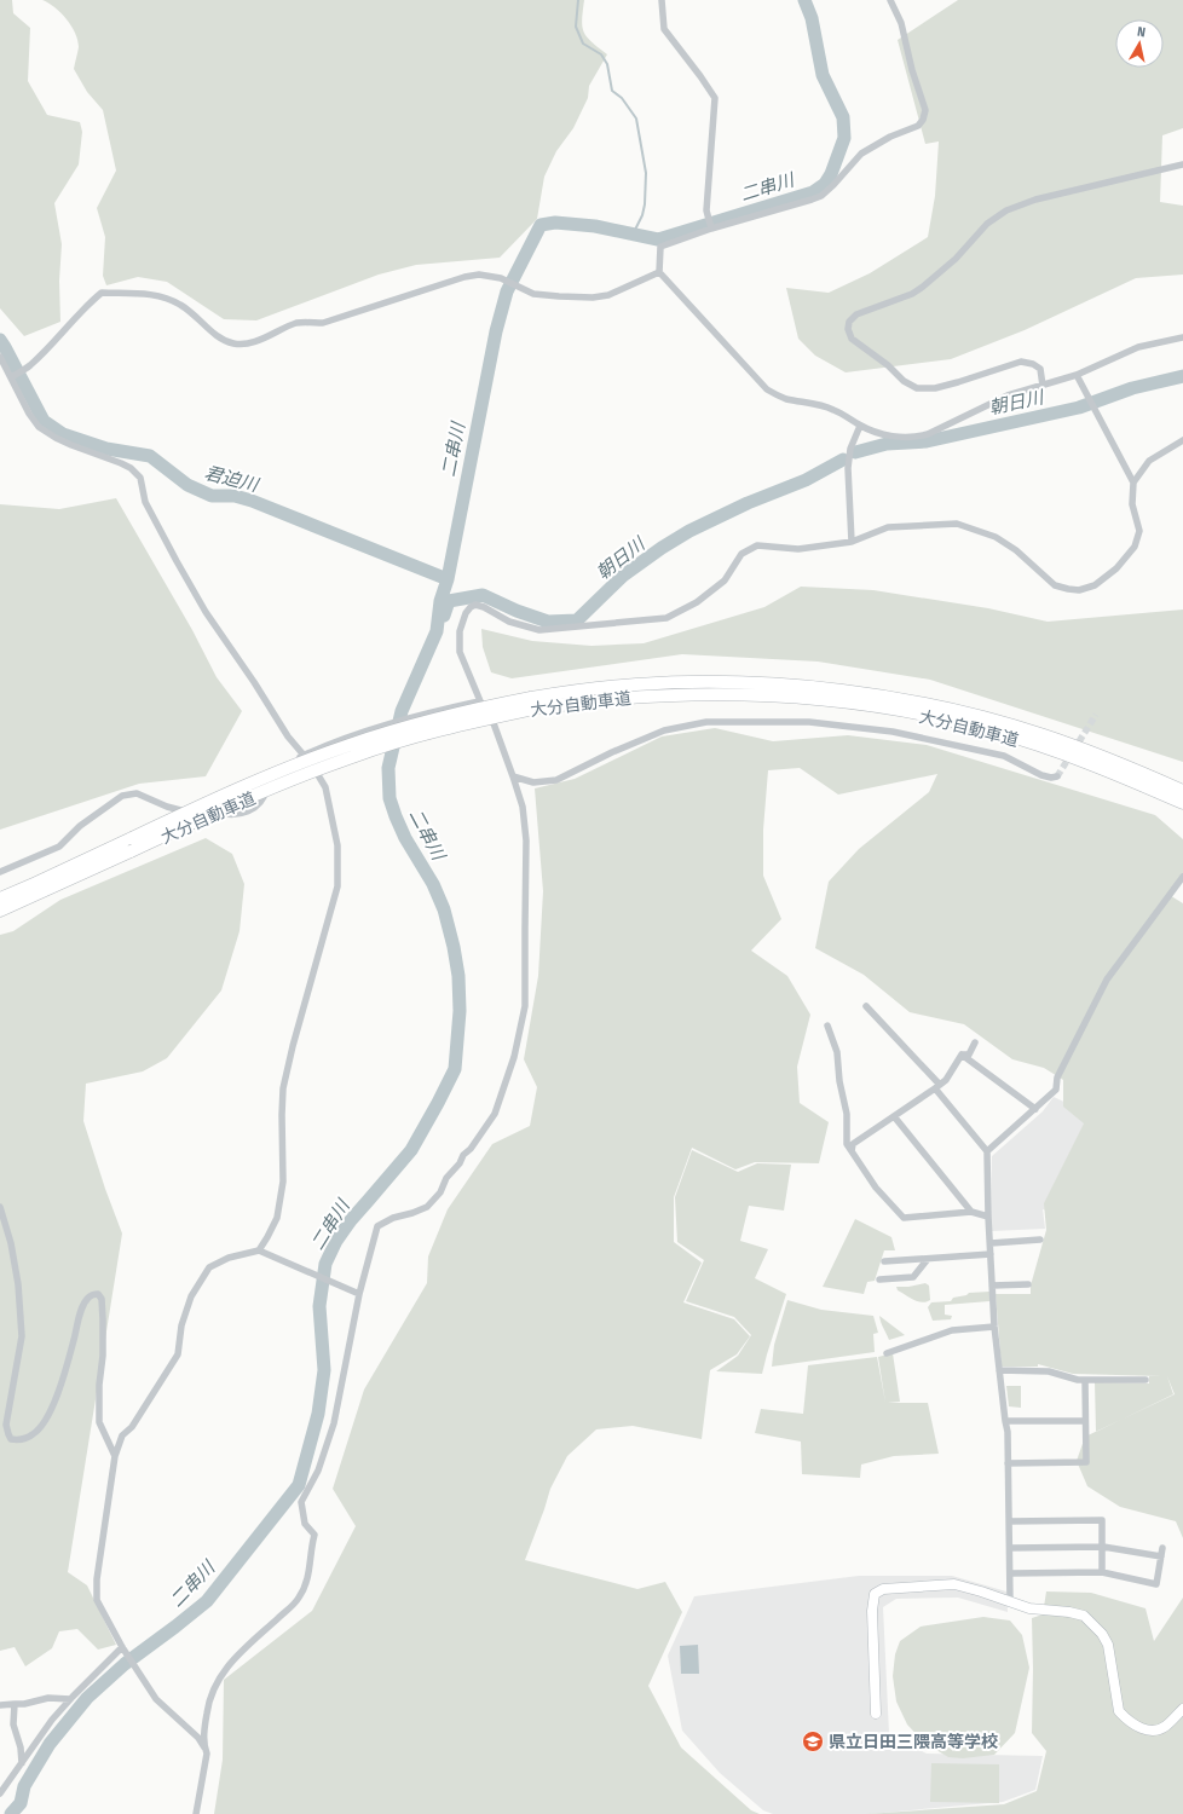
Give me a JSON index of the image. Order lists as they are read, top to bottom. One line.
{"streets":{"highway":["大分自動車道"]},"water":["二串川","朝日川","君迫川"],"places":{"school or university":["県立日田三隈高等学校"]},"north":"top"}
